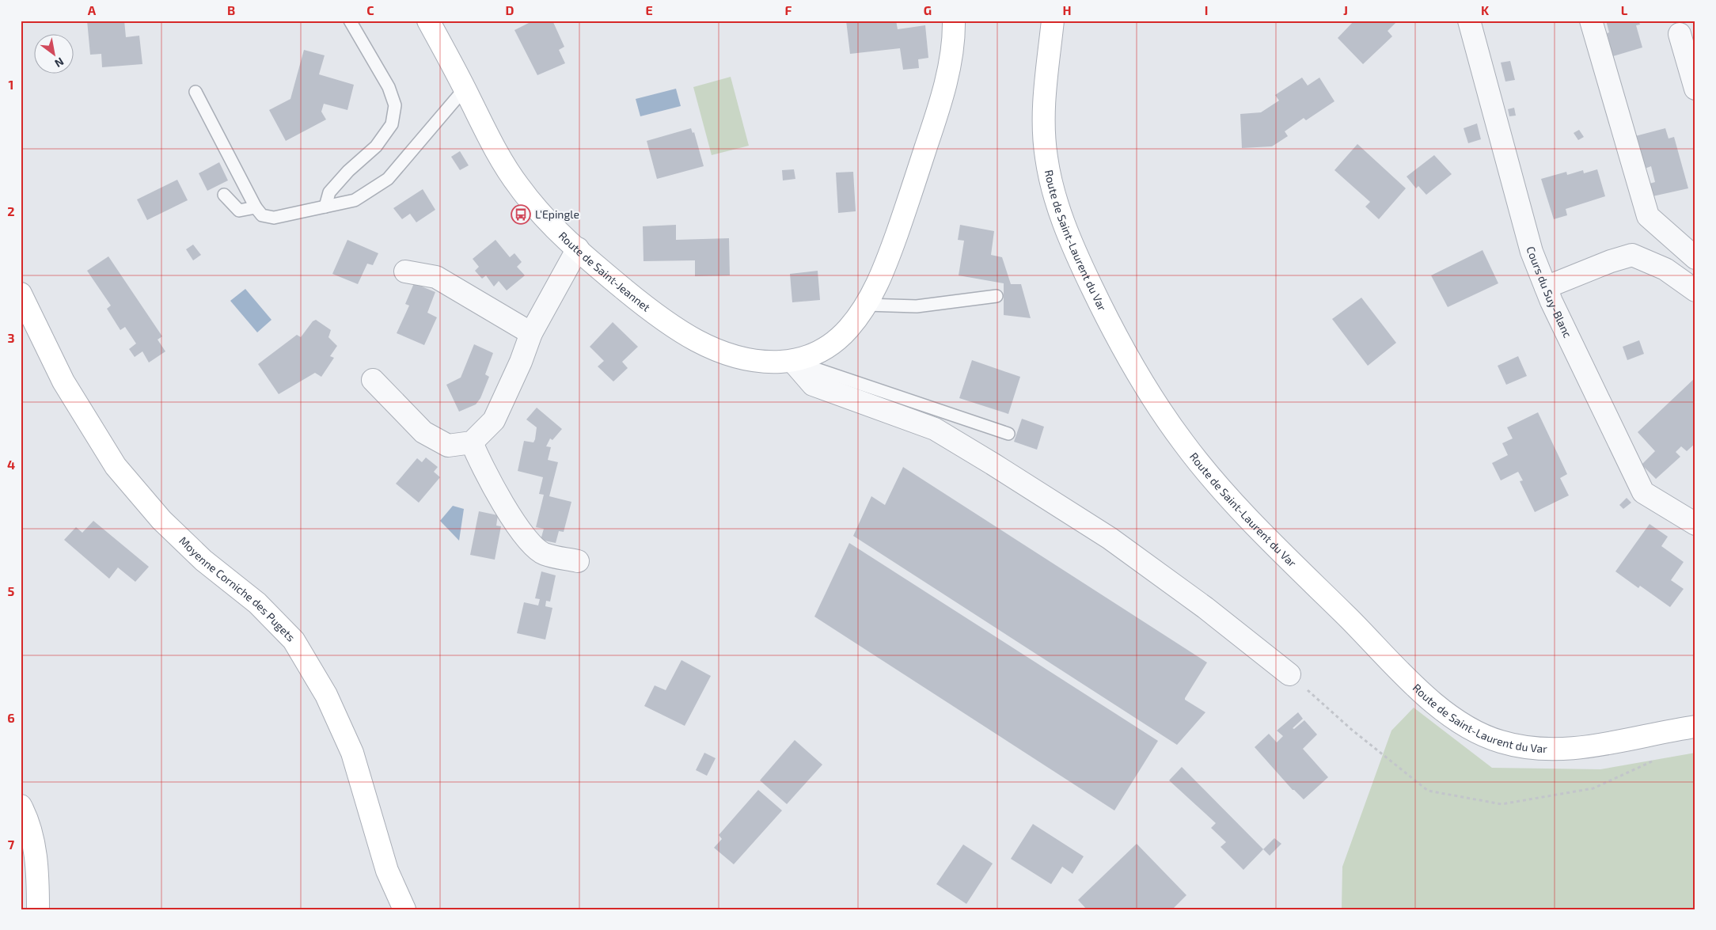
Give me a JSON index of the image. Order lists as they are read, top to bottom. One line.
{"streets":{"main road":["Route de Saint-Laurent du Var","Route de Saint-Jeannet","Moyenne Corniche des Pugets"],"street":["Cours du Suy-Blanc"]},"places":{"bus stop":["L'Epingle"]},"north":"bottom right","grid":{"columns":["A","B","C","D","E","F","G","H","I","J","K","L"],"rows":["1","2","3","4","5","6","7"]}}
